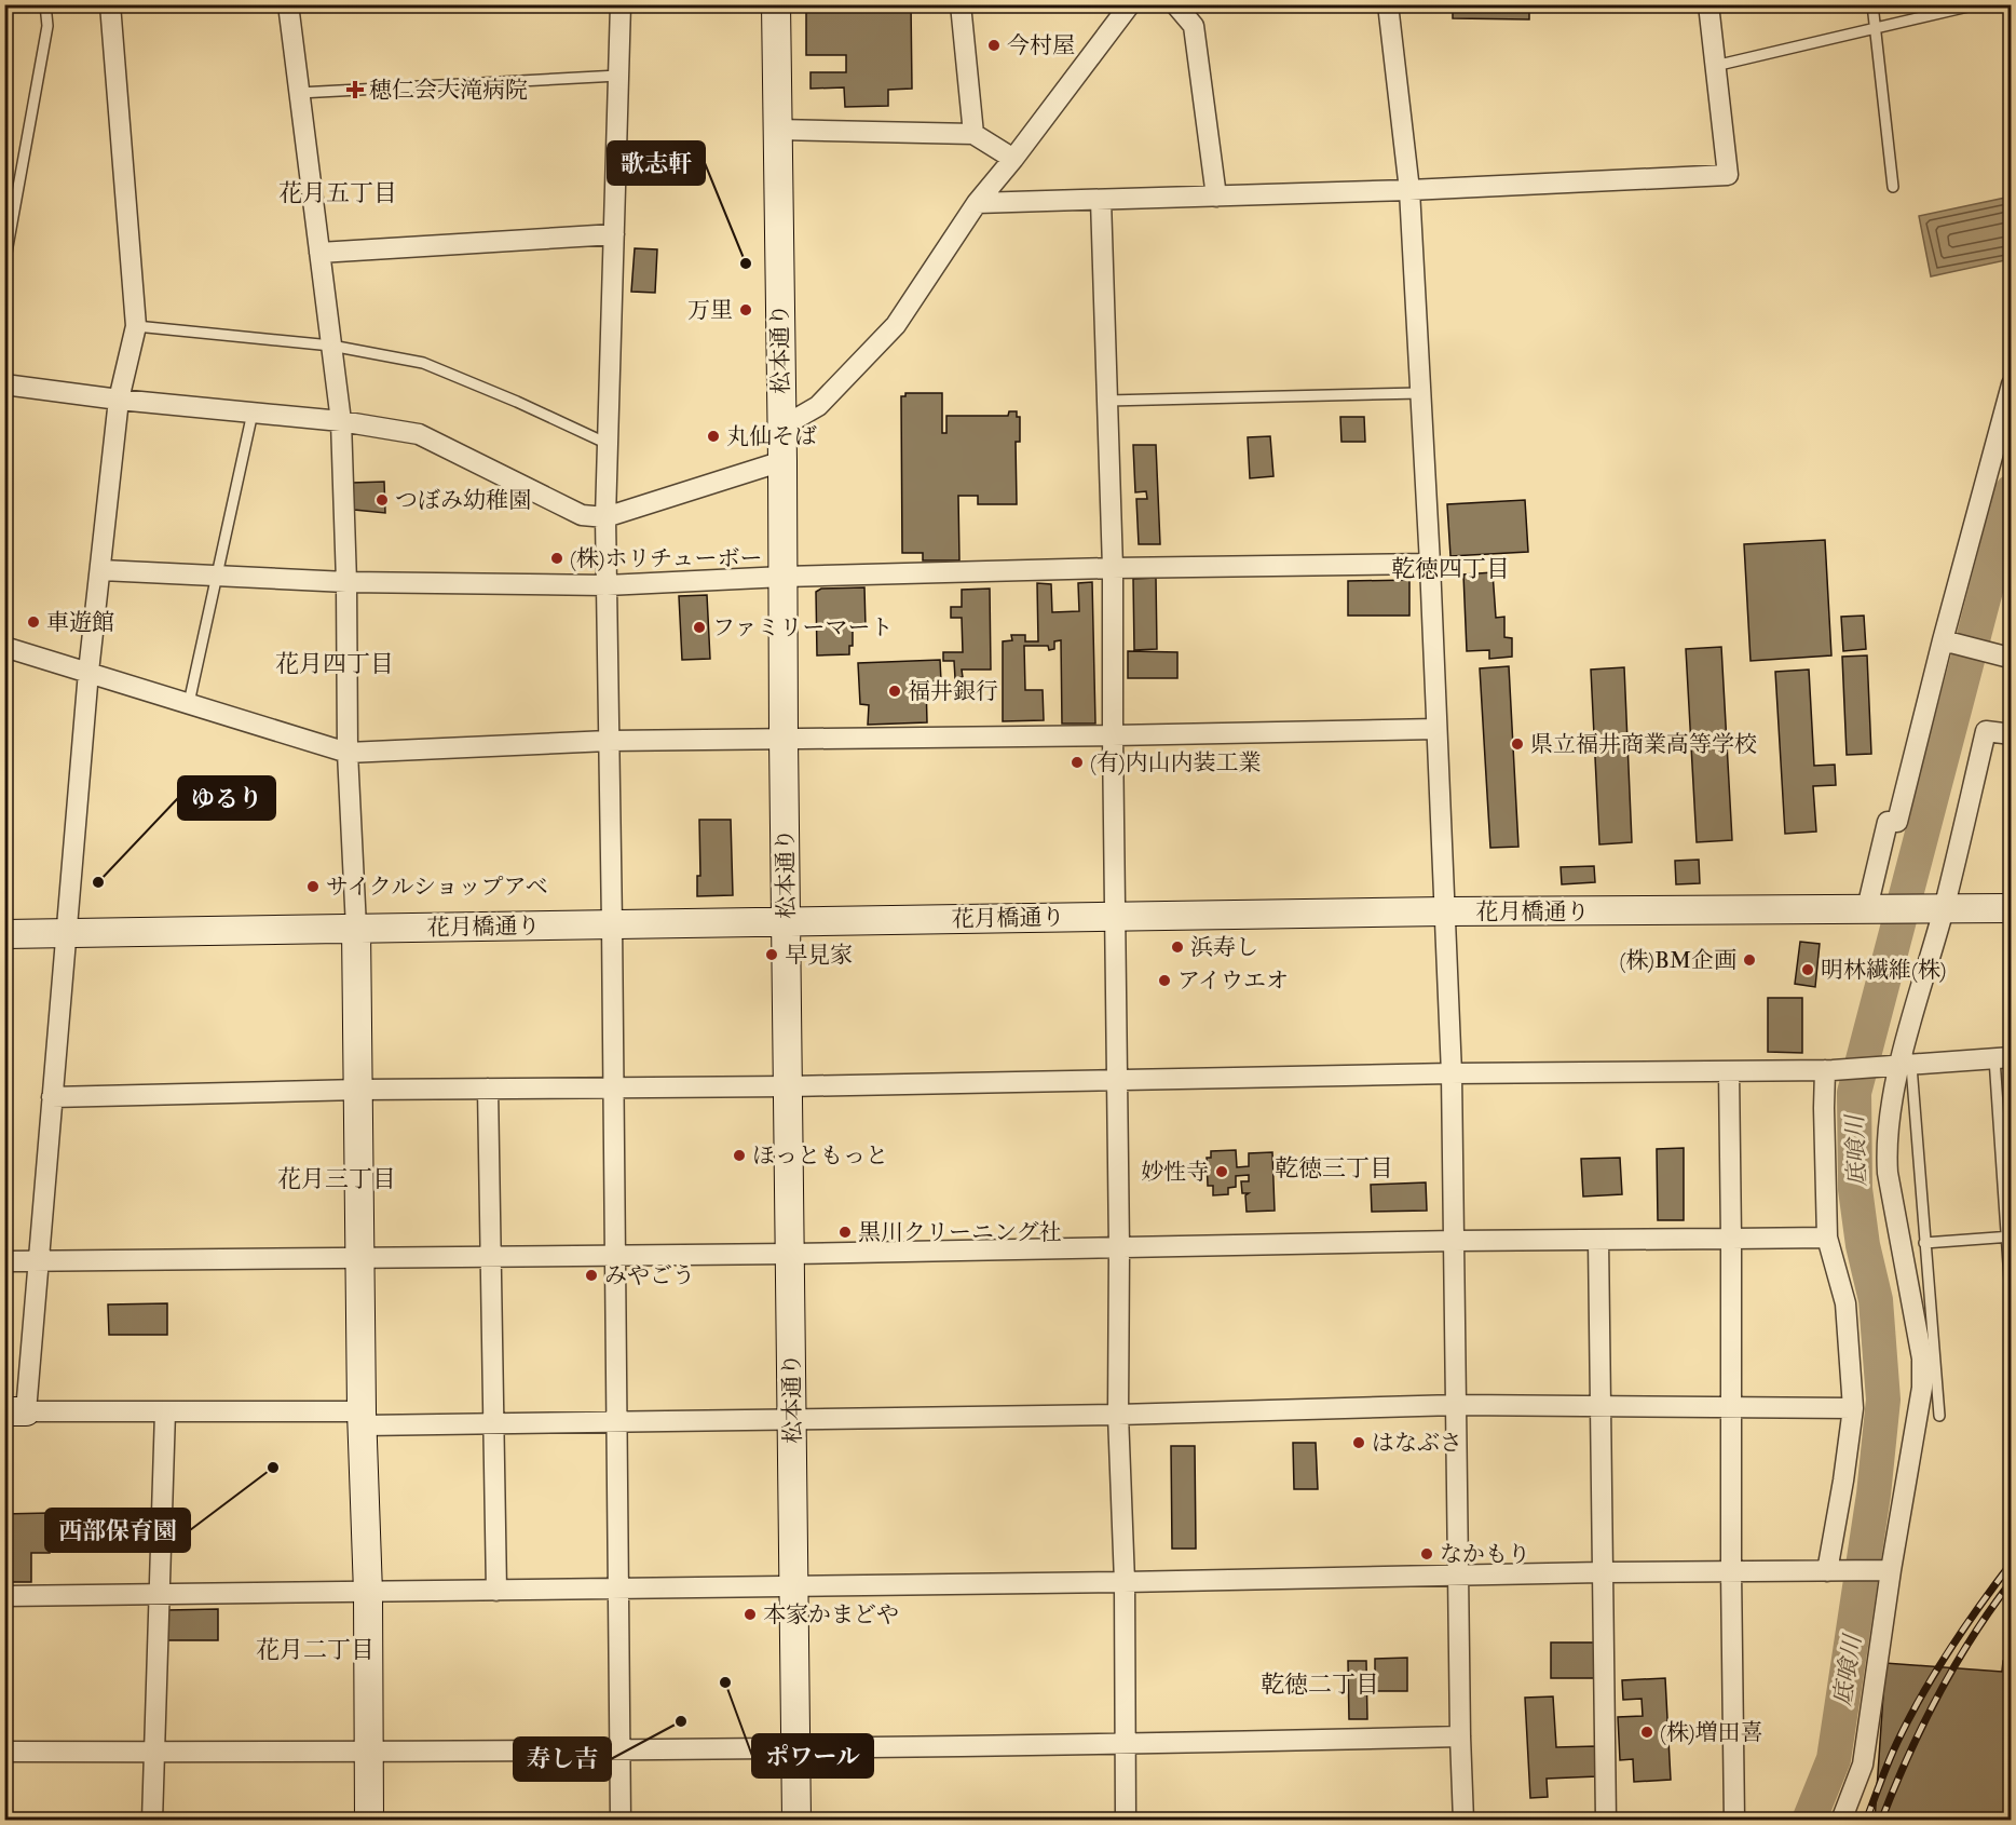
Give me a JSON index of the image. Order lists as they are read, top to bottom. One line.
{"streets":{"street":["松本通り","花月橋通り"]},"crossings":[["松本通り","花月橋通り"]],"districts":["花月五丁目","乾徳四丁目","花月四丁目","乾徳三丁目","花月三丁目","花月二丁目","乾徳二丁目"],"water":["底喰川"],"places":{"other":["今村屋","歌志軒","万里","丸仙そば","つぼみ幼稚園","(株)ホリチューボー","車遊館","ファミリーマート","福井銀行","県立福井商業高等学校","(有)内山内装工業","ゆるり","サイクルショップアベ","浜寿し","早見家","(株)BM企画","明林繊維(株)","アイウエオ","ほっともっと","妙性寺","黒川クリーニング社","みやごう","はなぶさ","西部保育園","なかもり","本家かまどや","ポワール","寿し吉","(株)増田喜"],"health":["穂仁会大滝病院"]}}
